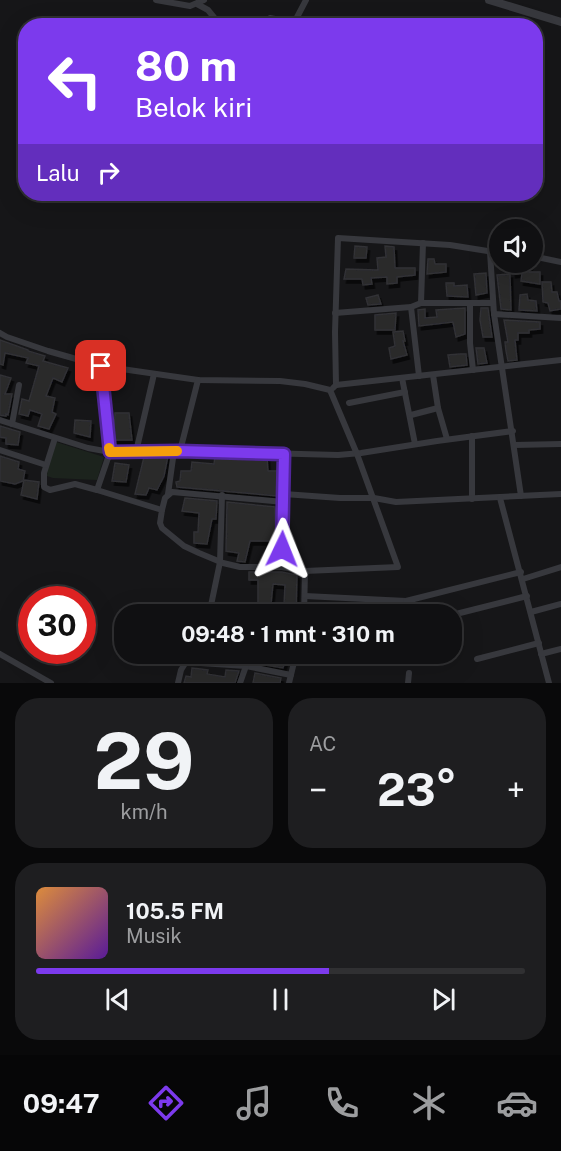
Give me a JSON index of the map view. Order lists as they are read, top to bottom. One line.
{"page":{"turn":["80 m","Belok kiri"],"then":"Lalu","limit":"30","trip":"09:48 · 1 mnt · 310 m","tile":[["29","km/h"],"AC"],"heat":["−","23°","+"],"song":["105.5 FM","Musik"],"tabs":"09:47"}}
